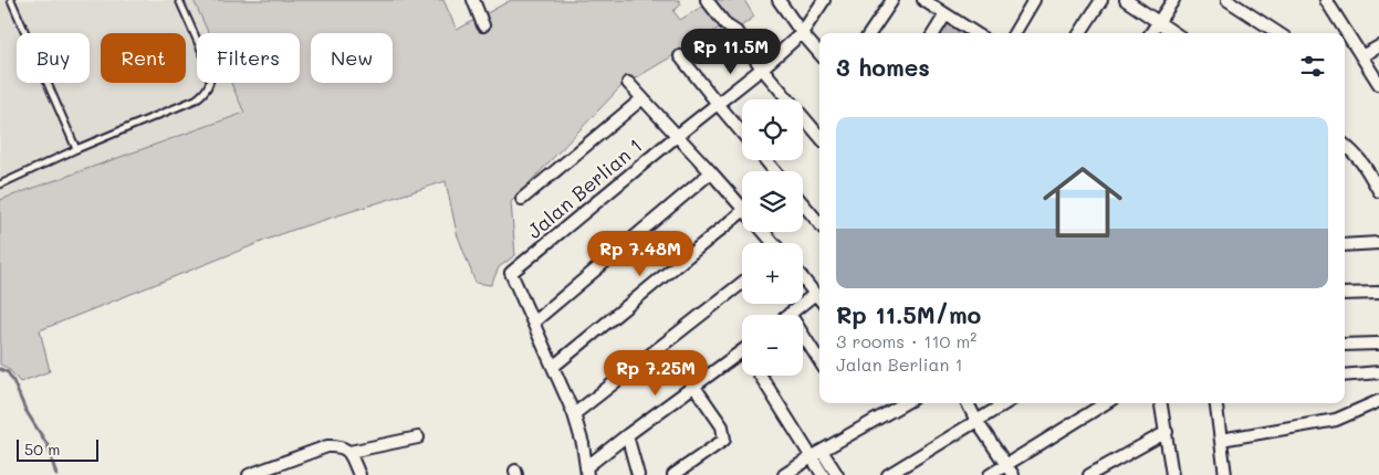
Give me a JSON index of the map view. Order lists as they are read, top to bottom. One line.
{"streets":{"street":["Jalan Berlian 1"]},"scale_bar":"50 m","page":{"price":["Rp 11.5M","Rp 7.48M","Rp 7.25M"],"chip":["Buy","Rent","Filters","New"],"heading":"3 homes","map_buttons":["+","−"],"list":[{"name":"Rp 11.5M/mo","note":"3 rooms · 110 m² · Jalan Berlian 1"}],"scale":"50 m"}}
